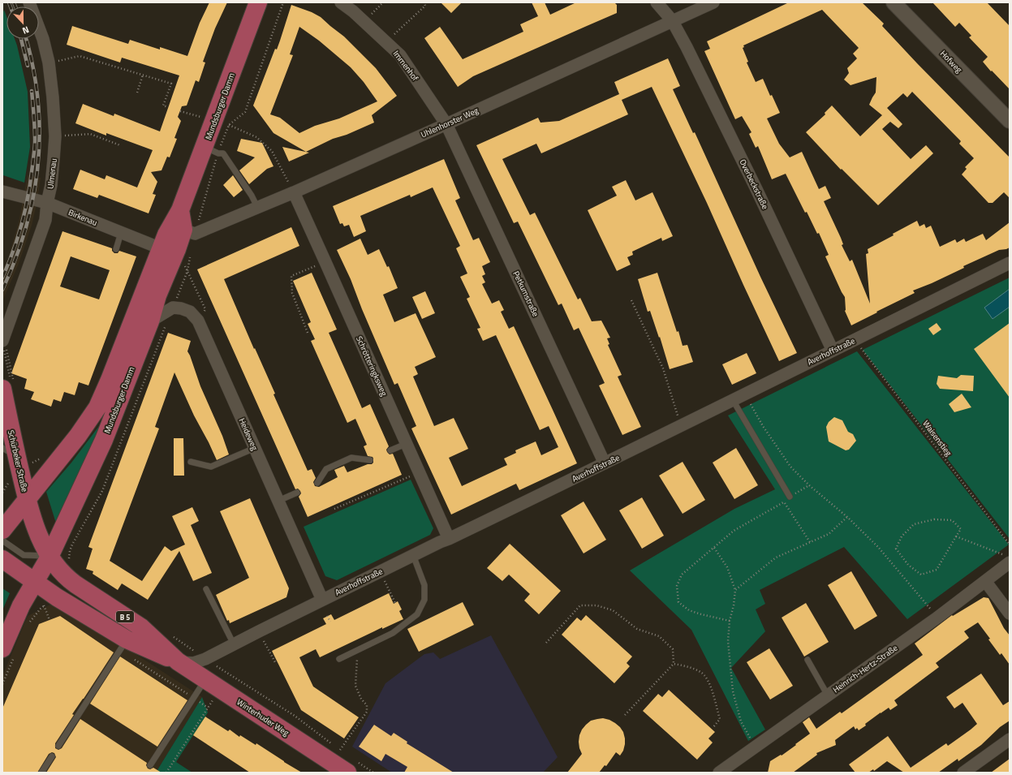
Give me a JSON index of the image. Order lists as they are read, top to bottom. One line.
{"streets":{"main road":["Mundsburger Damm","Schürbeker Straße","B 5","Winterhuder Weg"],"street":["Hofweg","Immenhof","Uhlenhorster Weg","Ulmenau","Overbeckstraße","Birkenau","Petkumstraße","Averhoffstraße","Schrötteringksweg","Heideweg","Heinrich-Hertz-Straße"],"path":["Waisenstieg"]},"crossings":[["Immenhof","Uhlenhorster Weg"],["Immenhof","Petkumstraße"],["Mundsburger Damm","Uhlenhorster Weg"],["Mundsburger Damm","Birkenau"],["Mundsburger Damm","Heideweg"],["Mundsburger Damm","Schürbeker Straße"],["Mundsburger Damm","Winterhuder Weg"],["Uhlenhorster Weg","Overbeckstraße"],["Uhlenhorster Weg","Petkumstraße"],["Uhlenhorster Weg","Schrötteringksweg"],["Ulmenau","Birkenau"],["Overbeckstraße","Averhoffstraße"],["Petkumstraße","Averhoffstraße"],["Averhoffstraße","Schrötteringksweg"],["Averhoffstraße","Heideweg"],["Averhoffstraße","Waisenstieg"],["Averhoffstraße","Winterhuder Weg"],["Schürbeker Straße","B 5"],["Schürbeker Straße","Winterhuder Weg"],["B 5","Winterhuder Weg"]],"north":"bottom"}
